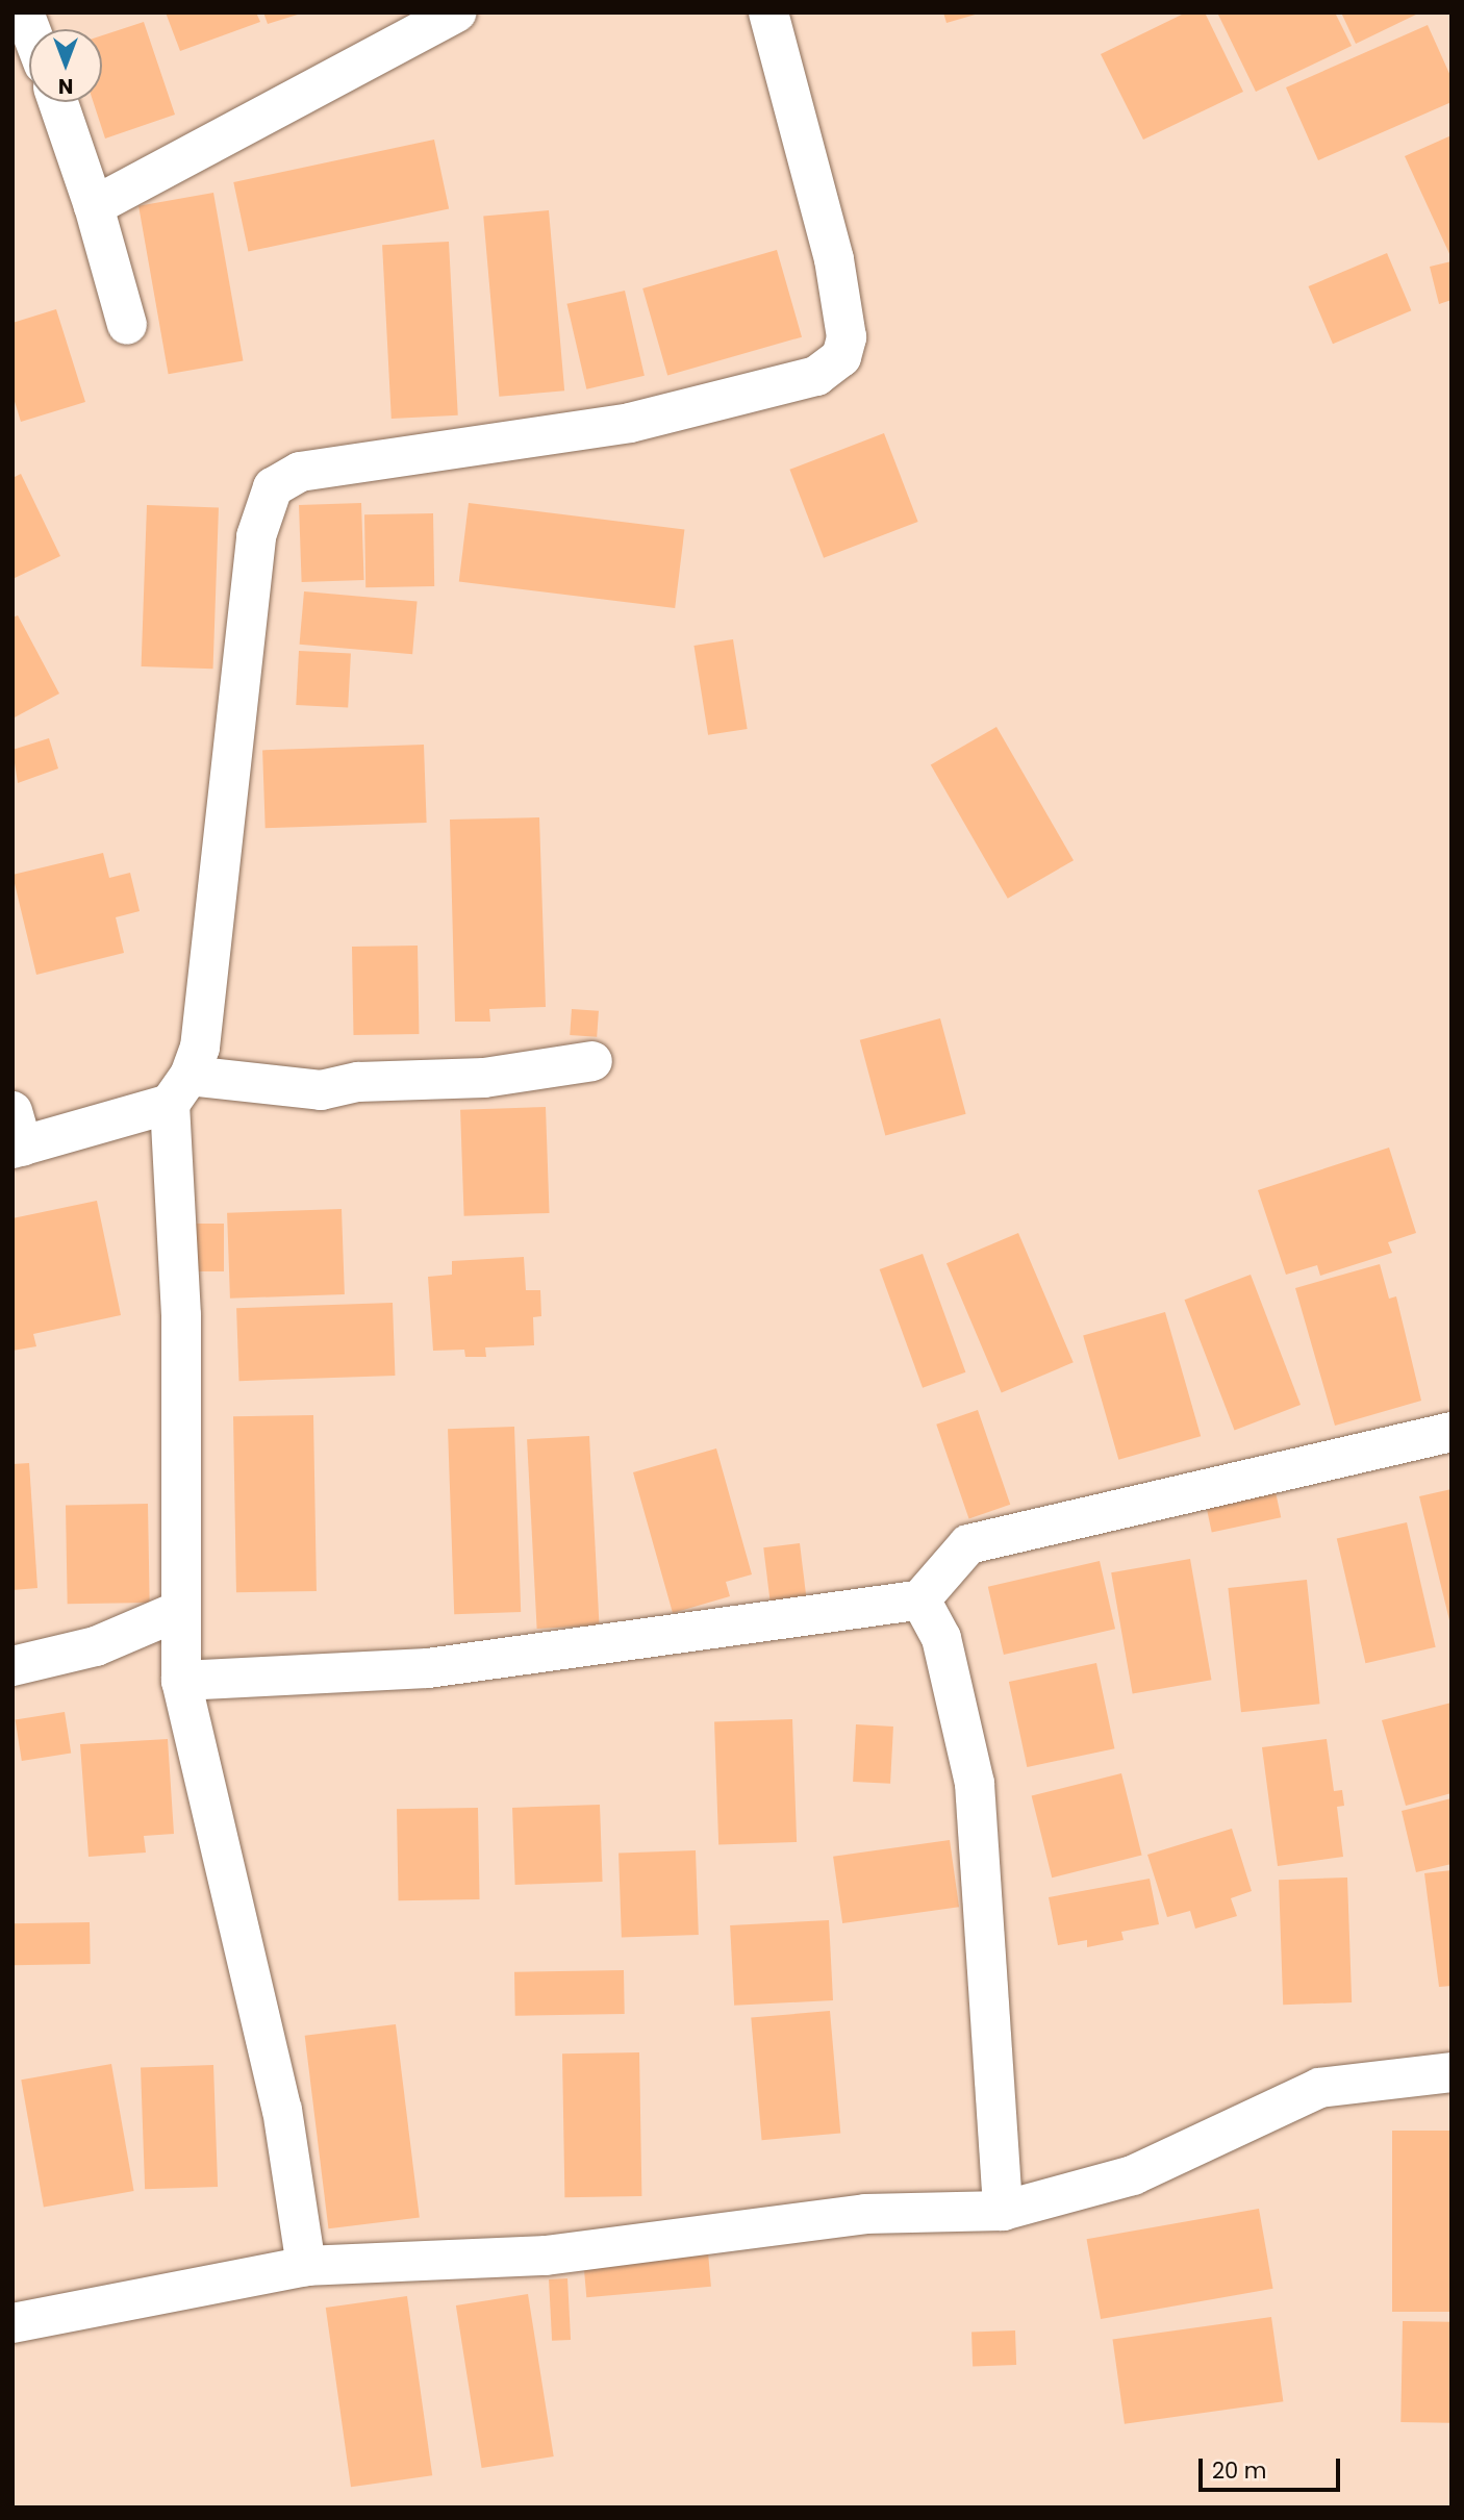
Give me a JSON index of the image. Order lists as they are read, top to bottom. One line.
{"scale_bar":"20 m","north":"bottom"}
